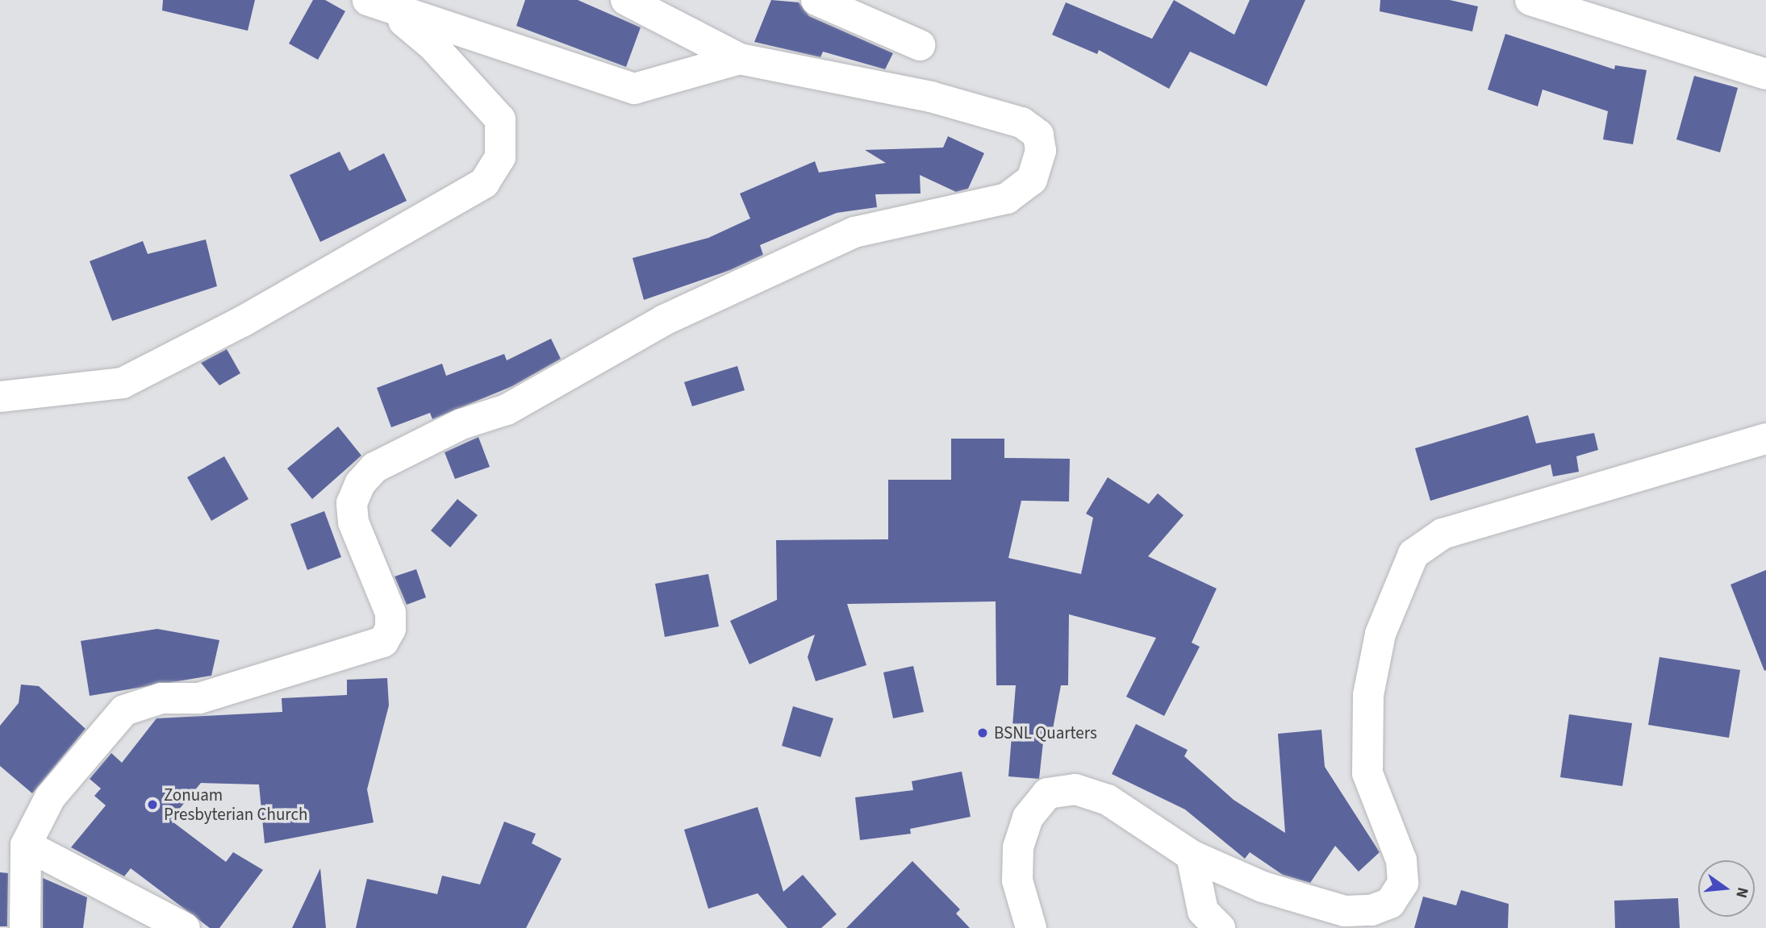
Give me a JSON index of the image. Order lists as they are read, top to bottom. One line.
{"places":["BSNL Quarters","Zonuam Presbyterian Church"],"north":"right"}
